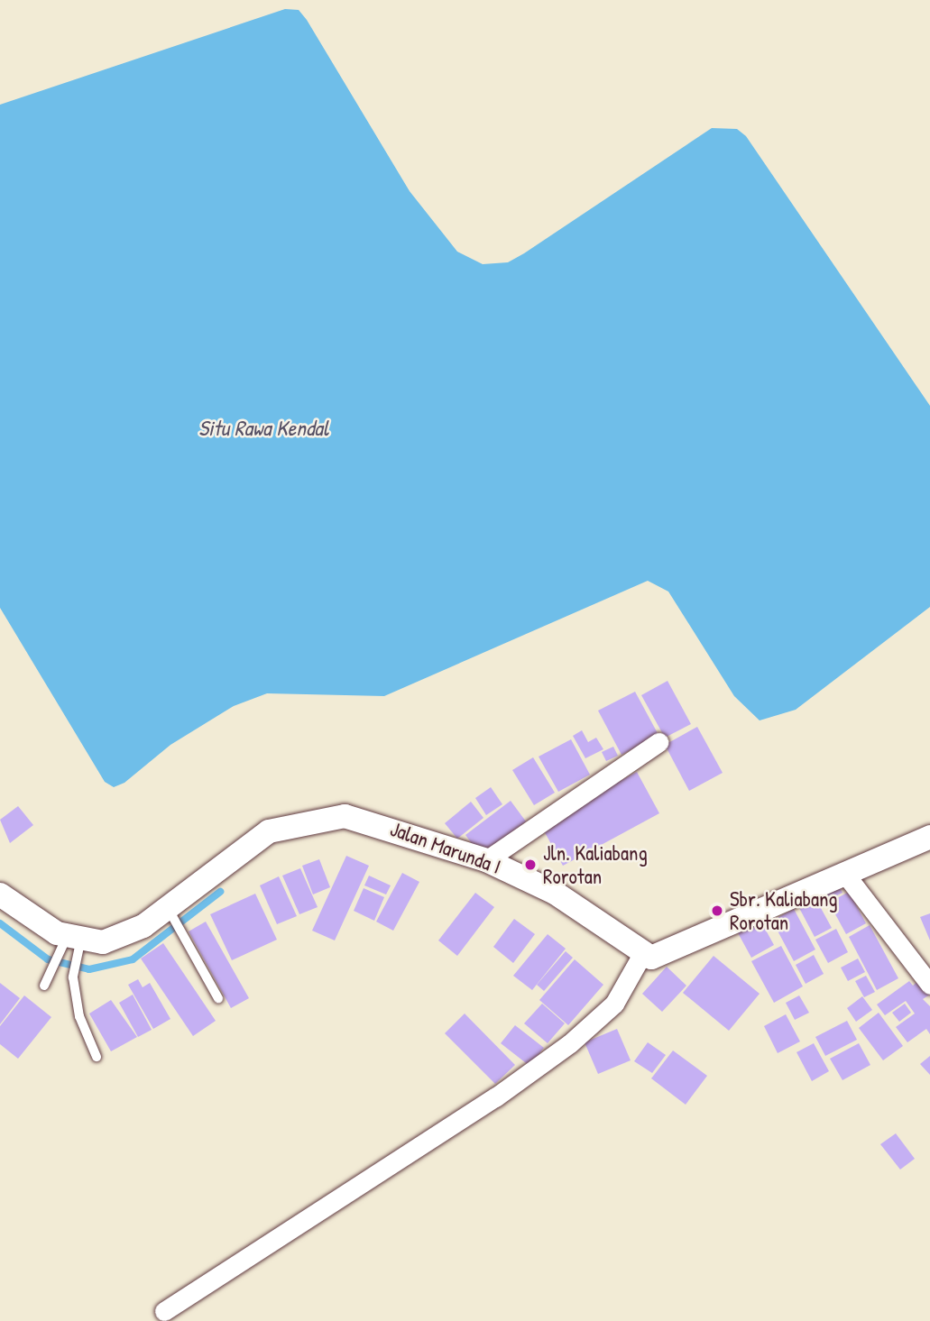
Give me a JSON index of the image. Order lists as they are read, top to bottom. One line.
{"streets":{"street":["Jalan Marunda I"]},"water":["Situ Rawa Kendal"],"places":["Jln. Kaliabang Rorotan","Sbr. Kaliabang Rorotan"]}
